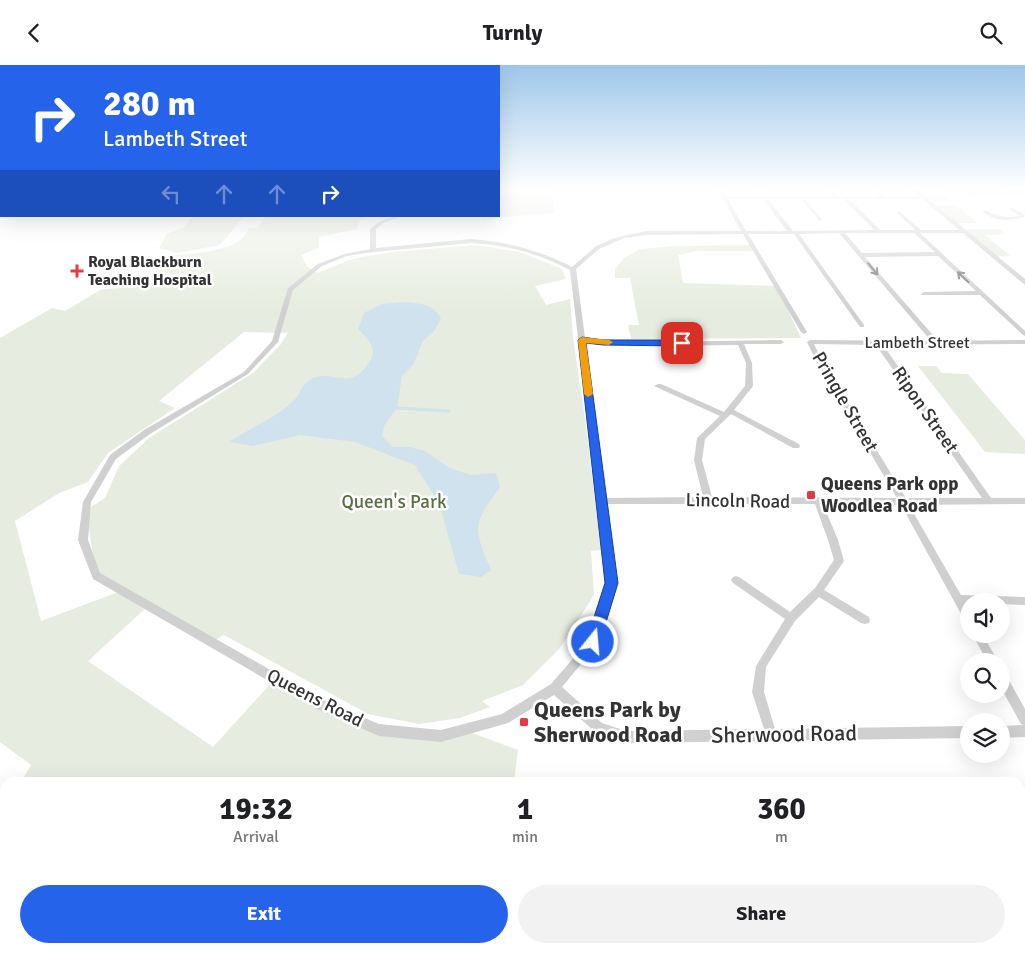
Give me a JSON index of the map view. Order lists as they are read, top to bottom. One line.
{"streets":{"street":["Lambeth Street","Pringle Street","Ripon Street","Lincoln Road","Queens Road","Sherwood Road"]},"crossings":[["Lambeth Street","Pringle Street"],["Lambeth Street","Ripon Street"],["Pringle Street","Lincoln Road"],["Ripon Street","Lincoln Road"],["Lincoln Road","Queens Road"],["Queens Road","Sherwood Road"]],"parks":["Queen's Park"],"places":{"health":["Royal Blackburn Teaching Hospital"],"transit":["Queens Park opp Woodlea Road","Queens Park by Sherwood Road"]},"page":{"header":"Turnly","turn":["280 m","Lambeth Street"],"eta":["19:32","Arrival","1","min","360","m"],"buttons":["Exit","Share"]}}
